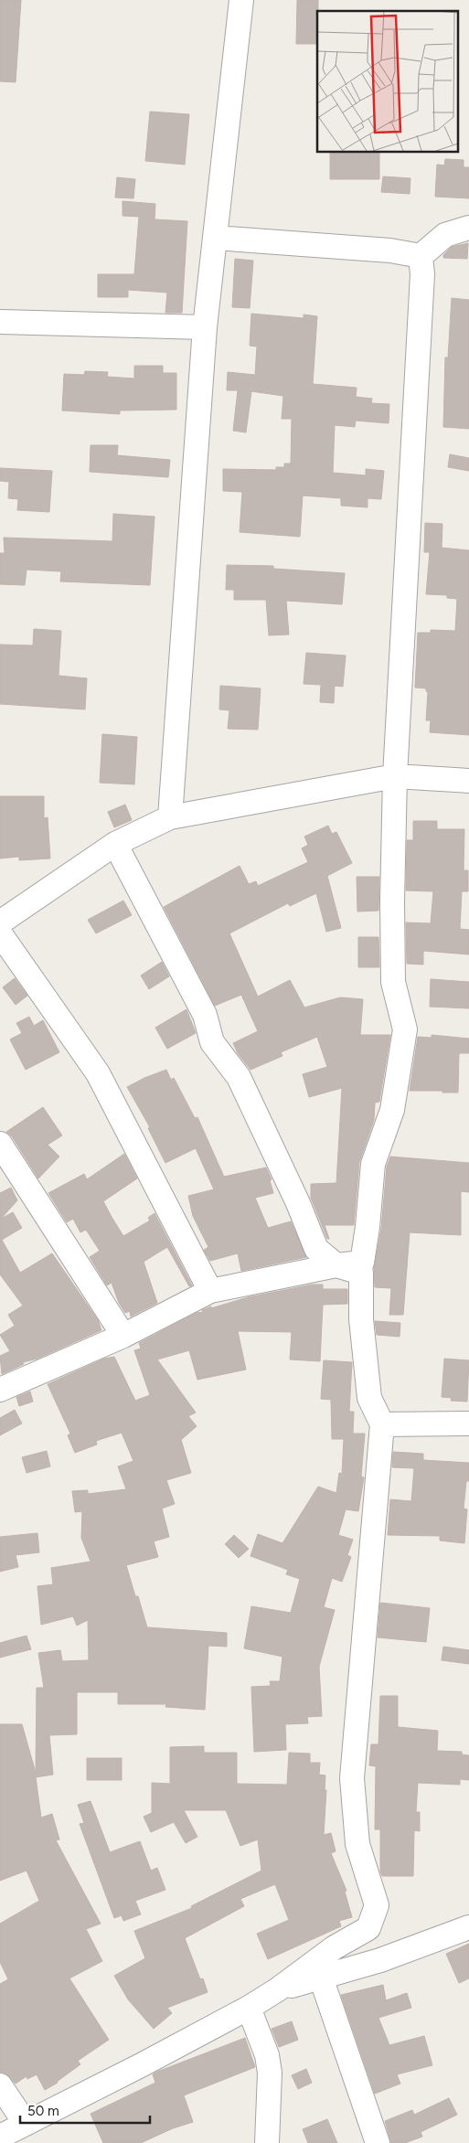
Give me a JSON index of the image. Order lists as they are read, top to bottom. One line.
{"scale_bar":"50 m"}
